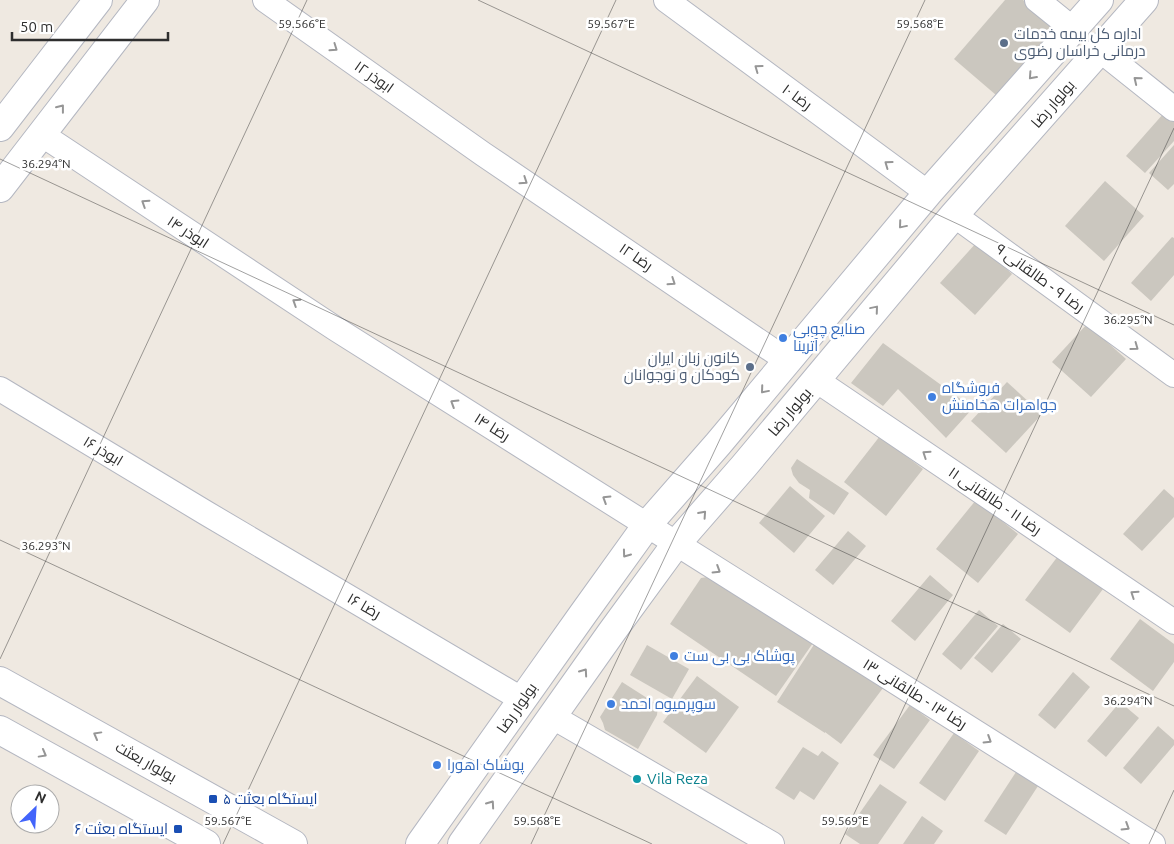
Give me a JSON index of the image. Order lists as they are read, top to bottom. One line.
{"streets":{"street":["ابوذر ۱۲","رضا ۱۰","بولوار رضا","ابوذر ۱۴","رضا ۱۲","رضا ۹ - طالقانی ۹","رضا ۱۴","ابوذر ۱۶","رضا ۱۱ - طالقانی ۱۱","رضا ۱۶","رضا ۱۳ - طالقانی ۱۳","بولوار بعثت"]},"crossings":[["ابوذر ۱۲","رضا ۱۲"],["رضا ۱۰","بولوار رضا"],["بولوار رضا","رضا ۱۲"],["بولوار رضا","رضا ۹ - طالقانی ۹"],["بولوار رضا","رضا ۱۴"],["بولوار رضا","رضا ۱۱ - طالقانی ۱۱"],["بولوار رضا","رضا ۱۶"],["بولوار رضا","رضا ۱۳ - طالقانی ۱۳"],["ابوذر ۱۴","رضا ۱۴"],["رضا ۱۴","رضا ۱۳ - طالقانی ۱۳"],["ابوذر ۱۶","رضا ۱۶"]],"one_way":["ابوذر ۱۲","رضا ۱۰","ابوذر ۱۴","رضا ۱۲","رضا ۹ - طالقانی ۹","رضا ۱۴","رضا ۱۱ - طالقانی ۱۱"],"places":{"other":["اداره کل بیمه خدمات درمانی خراسان رضوی","صنایع چوبی آترینا","کانون زبان ایران کودکان و نوجوانان","فروشگاه جواهرات هخامنش","پوشاک بی بی ست","سوپرمیوه احمد","پوشاک اهورا","Vila Reza"],"transit":["ایستگاه بعثت ۵","ایستگاه بعثت ۶"]},"scale_bar":"50 m","north":"top right","coordinates":["59.566°E","59.567°E","59.568°E","36.294°N","36.295°N","36.293°N","59.569°E"]}
